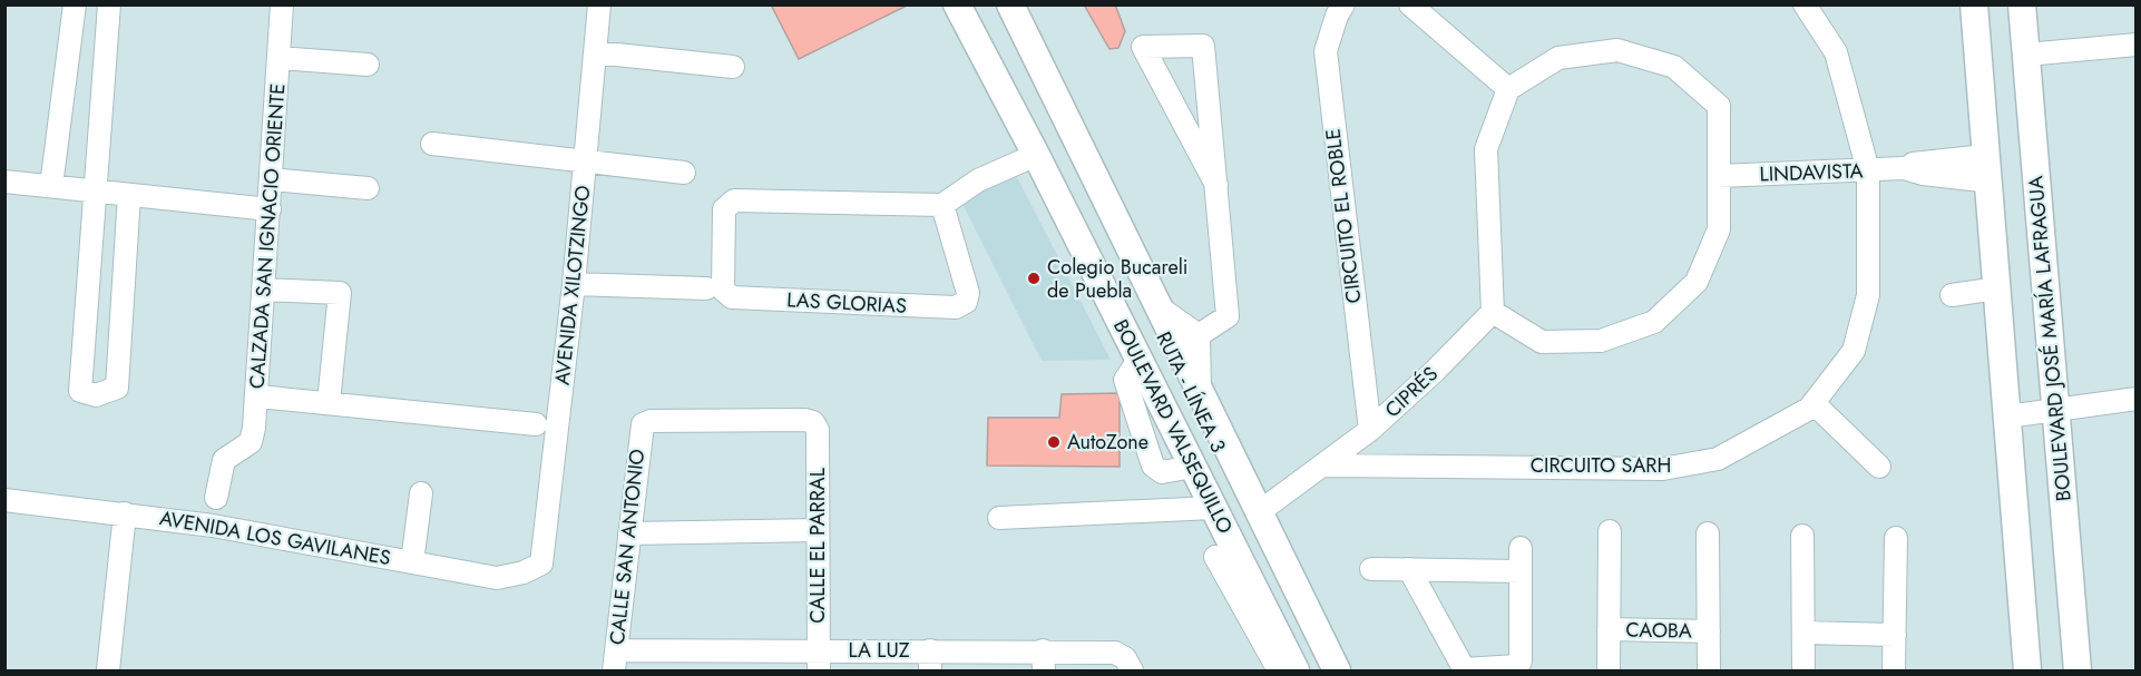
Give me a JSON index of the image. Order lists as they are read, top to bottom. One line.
{"streets":{"main road":["BOULEVARD JOSÉ MARÍA LAFRAGUA","BOULEVARD VALSEQUILLO"],"street":["LINDAVISTA","CIRCUITO EL ROBLE","CALZADA SAN IGNACIO ORIENTE","AVENIDA XILOTZINGO","LAS GLORIAS","RUTA - LÍNEA 3","CIPRÉS","CIRCUITO SARH","AVENIDA LOS GAVILANES","CALLE EL PARRAL","CALLE SAN ANTONIO","CAOBA","LA LUZ"]},"crossings":[["LINDAVISTA","CIRCUITO SARH"],["CIRCUITO EL ROBLE","CIPRÉS"],["AVENIDA XILOTZINGO","LAS GLORIAS"],["AVENIDA XILOTZINGO","AVENIDA LOS GAVILANES"],["CIPRÉS","CIRCUITO SARH"],["CALLE EL PARRAL","CALLE SAN ANTONIO"],["CALLE EL PARRAL","LA LUZ"],["CALLE SAN ANTONIO","LA LUZ"]],"places":["Colegio Bucareli de Puebla","AutoZone"]}
